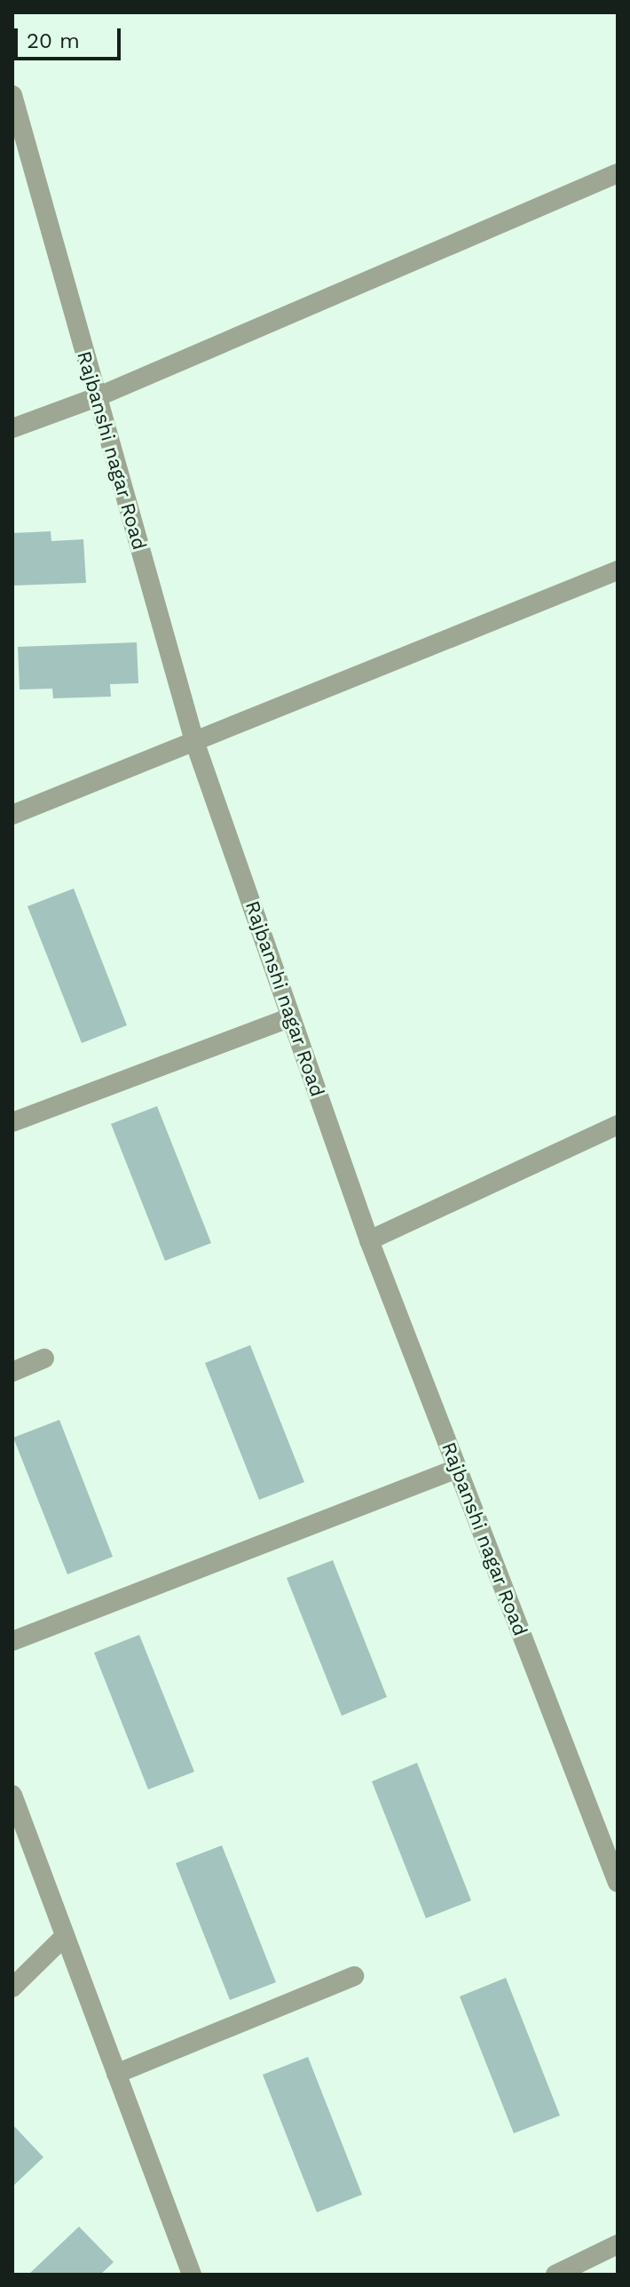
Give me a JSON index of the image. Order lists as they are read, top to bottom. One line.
{"streets":{"street":["Rajbanshi nagar Road"]},"scale_bar":"20 m"}
